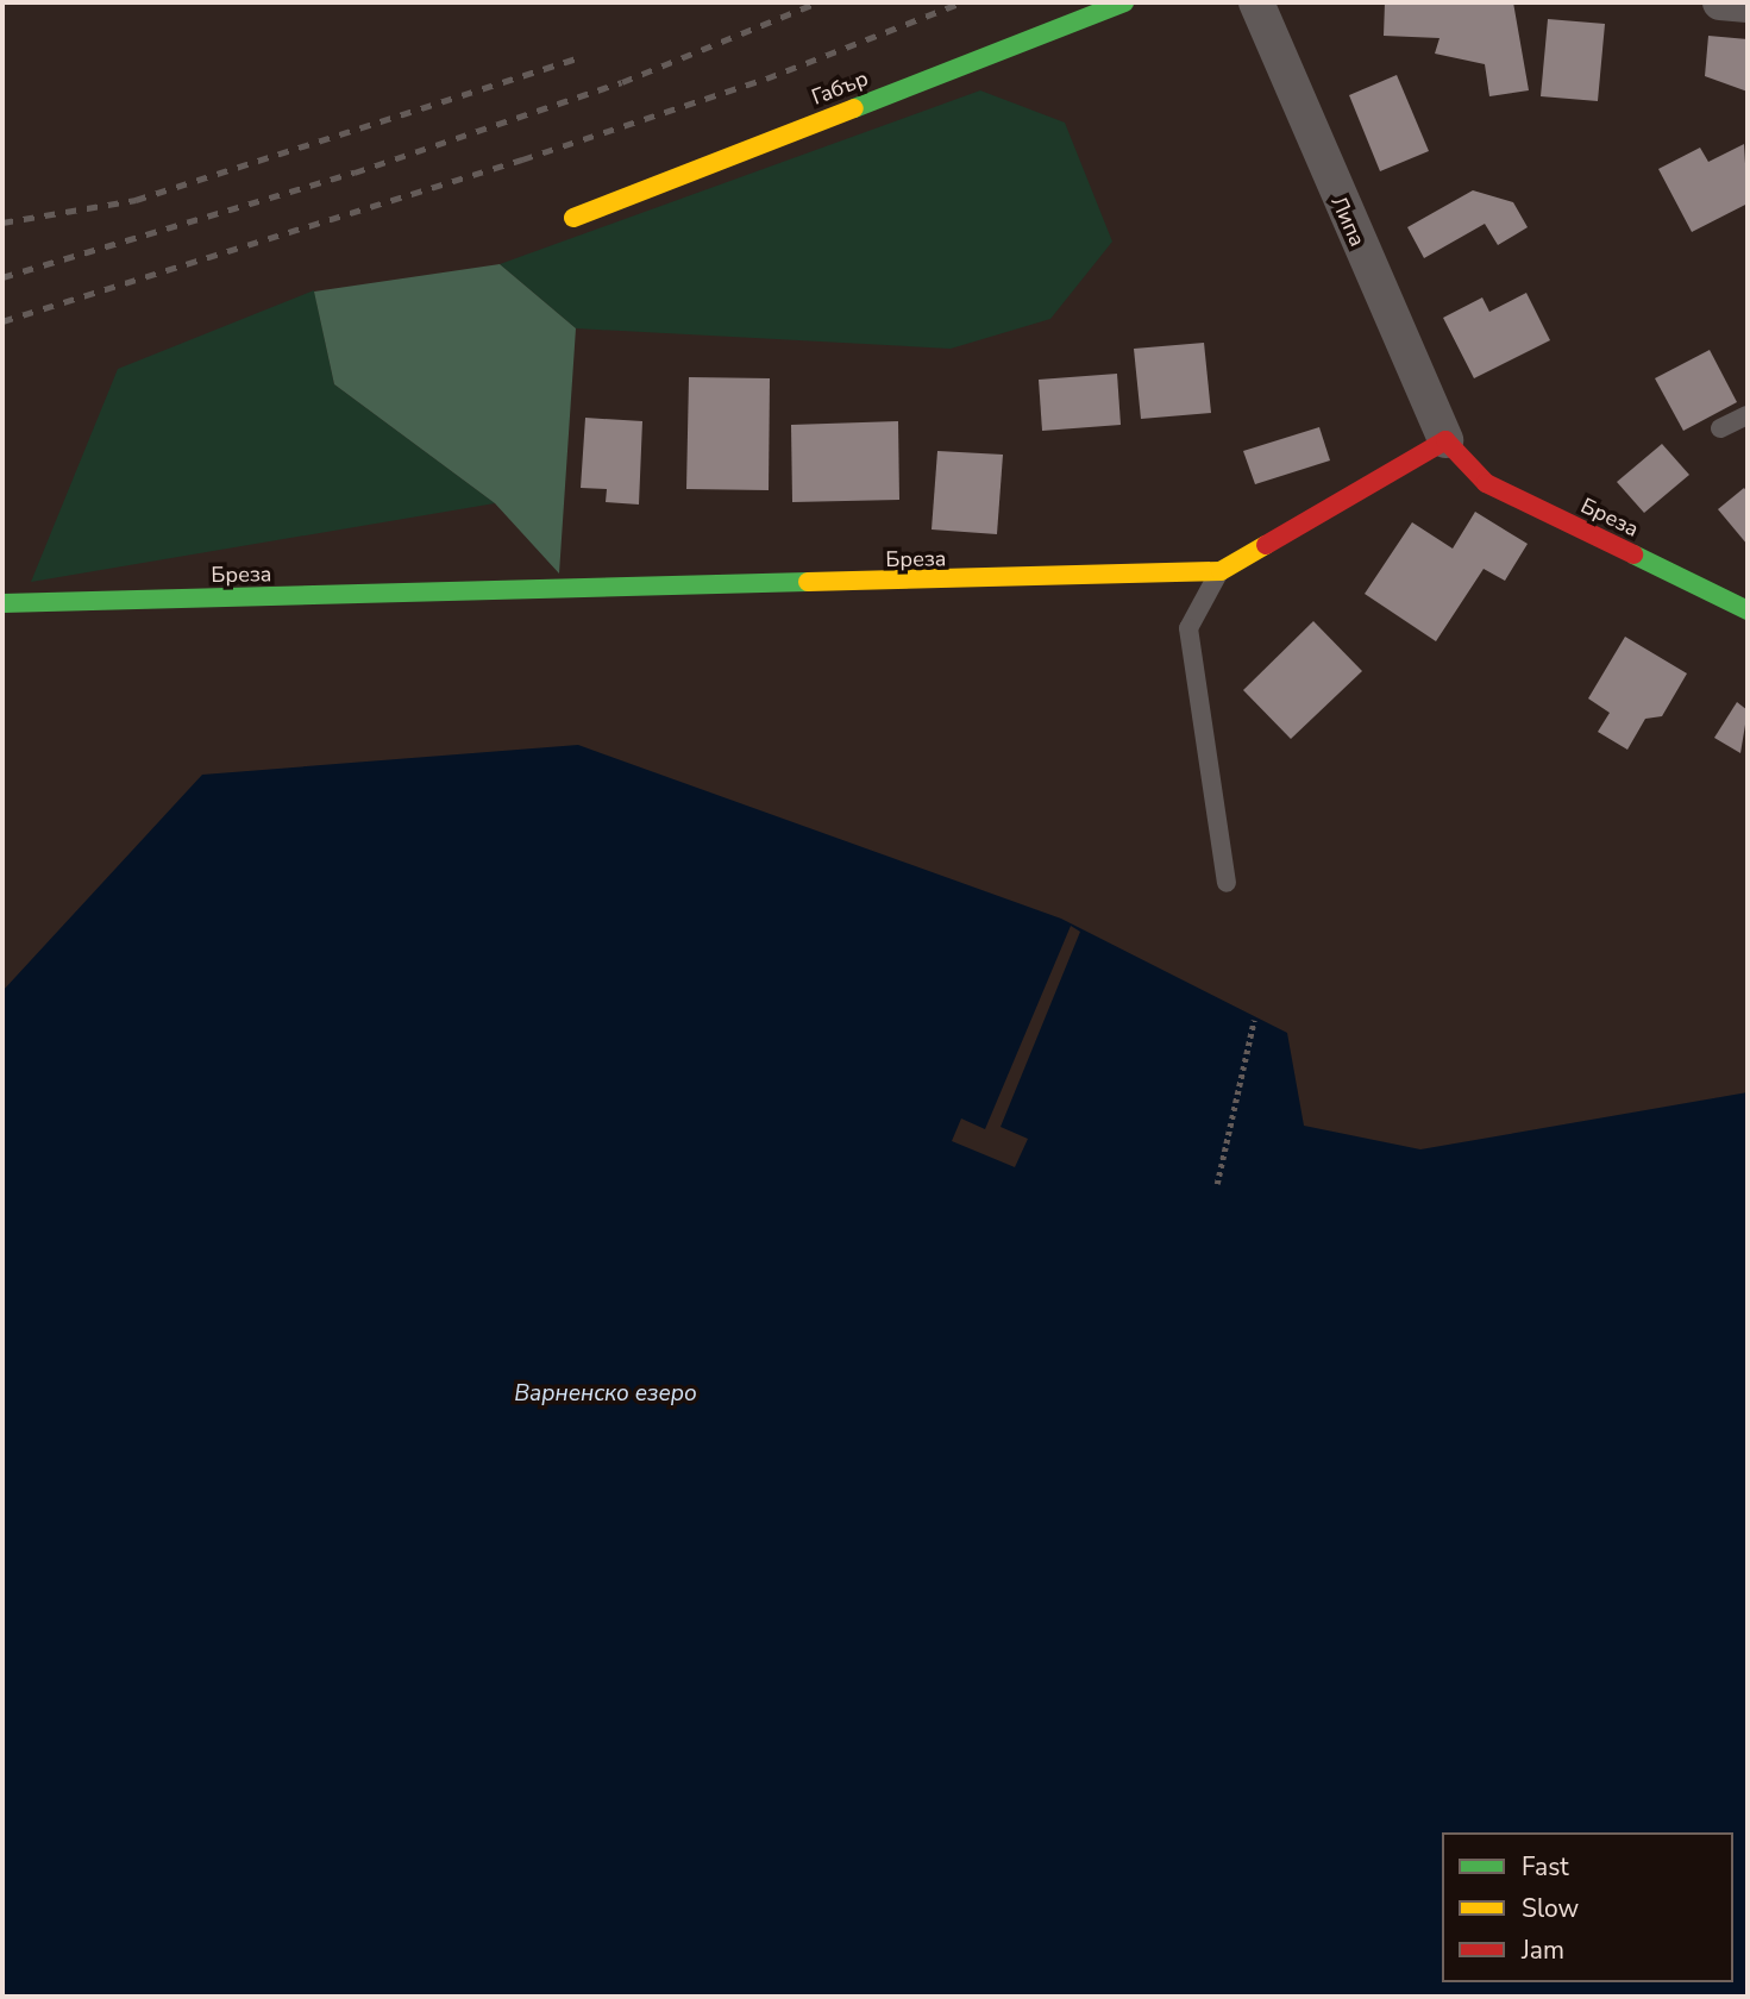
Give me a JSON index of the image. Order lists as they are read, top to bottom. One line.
{"streets":{"street":["Габър","Липа","Бреза"]},"crossings":[["Липа","Бреза"]],"water":["Варненско езеро"],"legend":["Fast","Slow","Jam"]}
